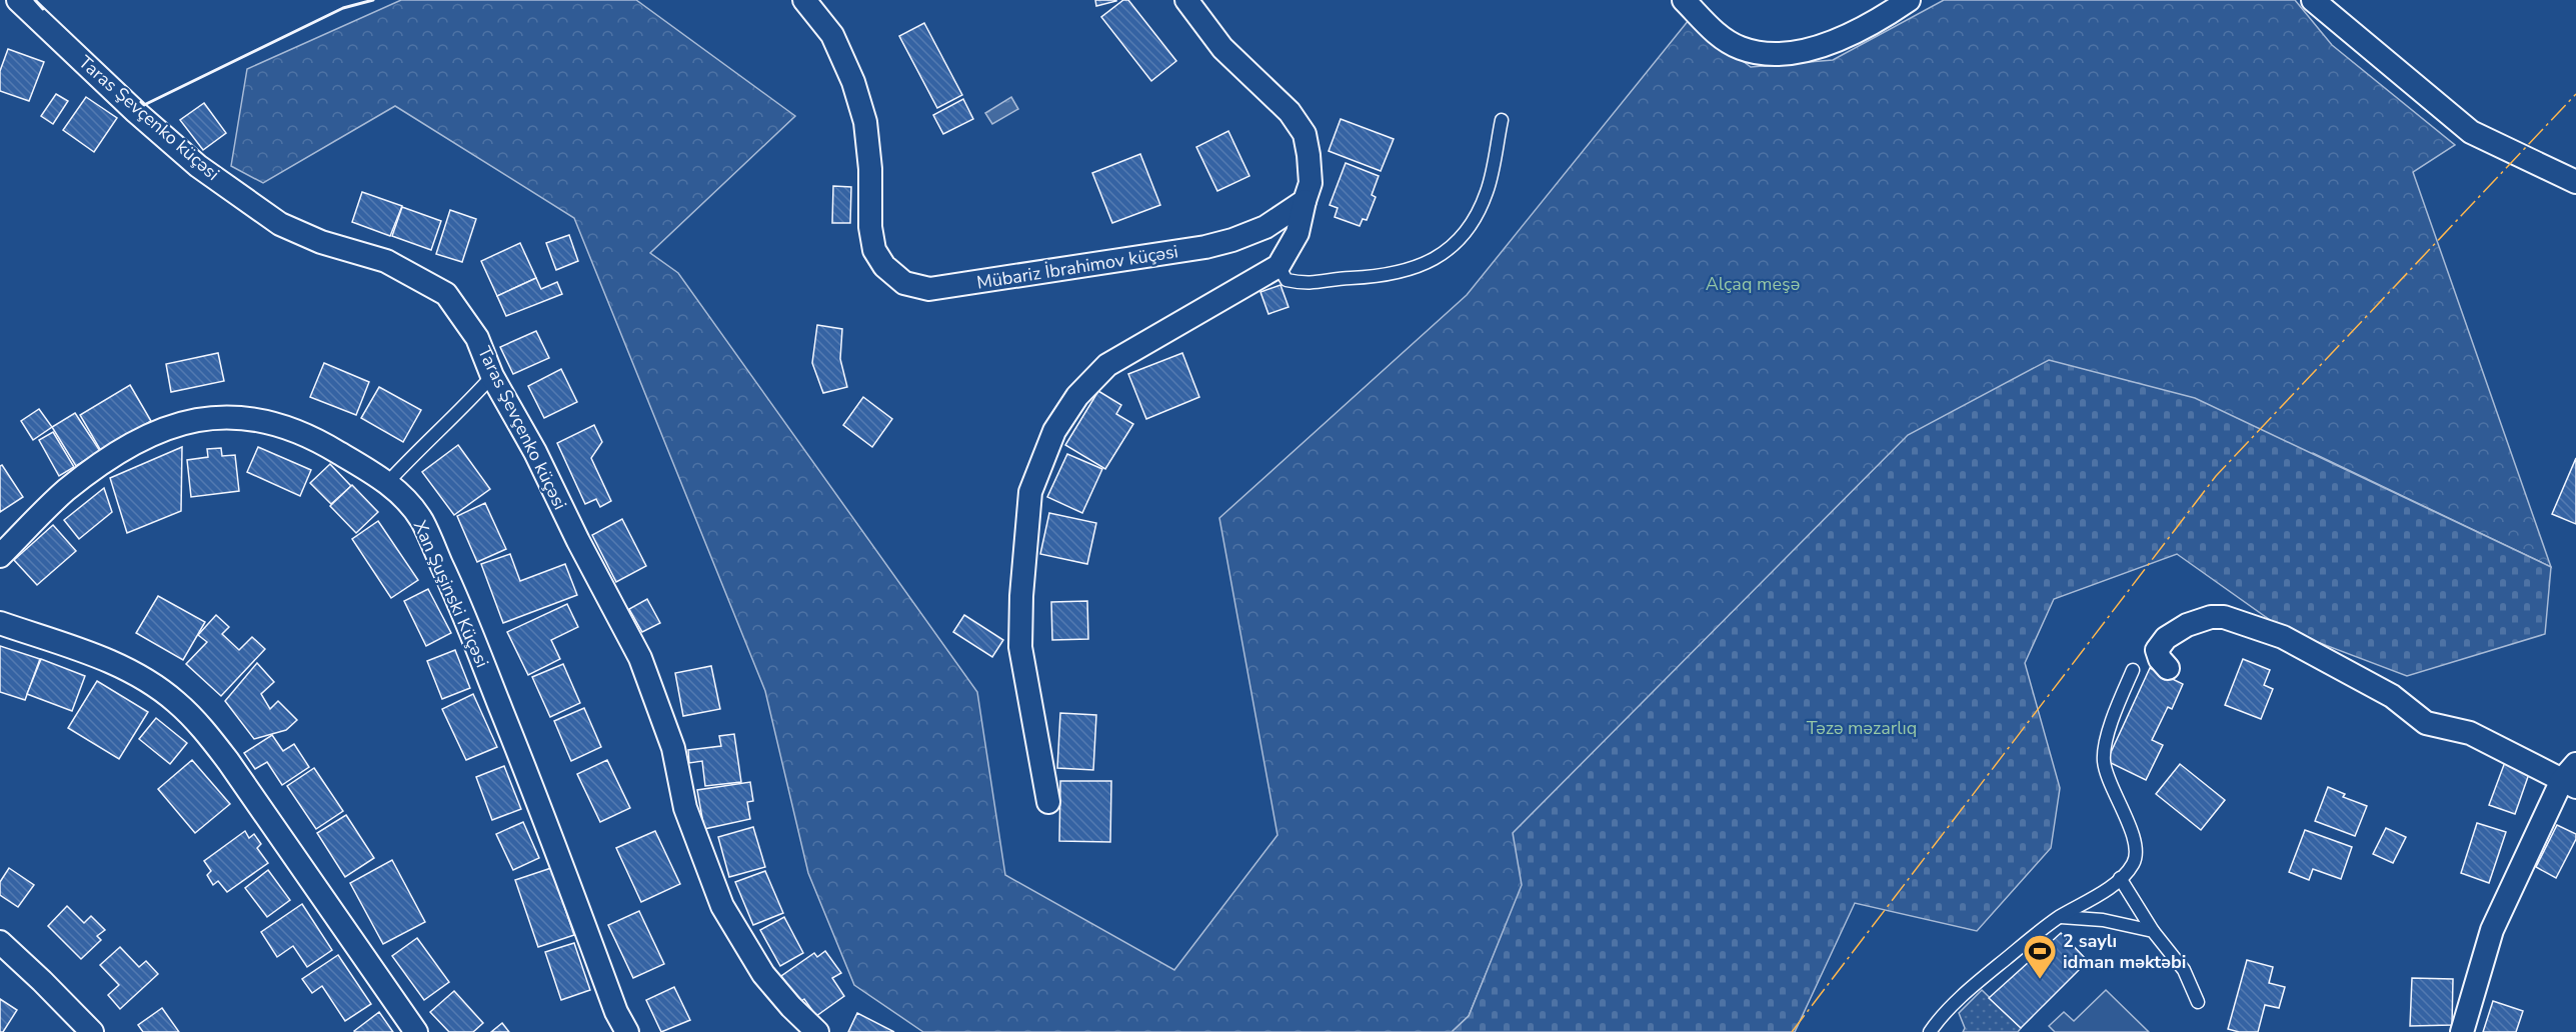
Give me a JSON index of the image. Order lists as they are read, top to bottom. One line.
{"streets":{"street":["Taras Şevçenko küçəsi","Mübariz İbrahimov küçəsi","Xan Şuşinski Küçəsi"]},"parks":["Alçaq meşə","Təzə məzarlıq"],"places":{"sports":["2 saylı idman məktəbi"]}}
